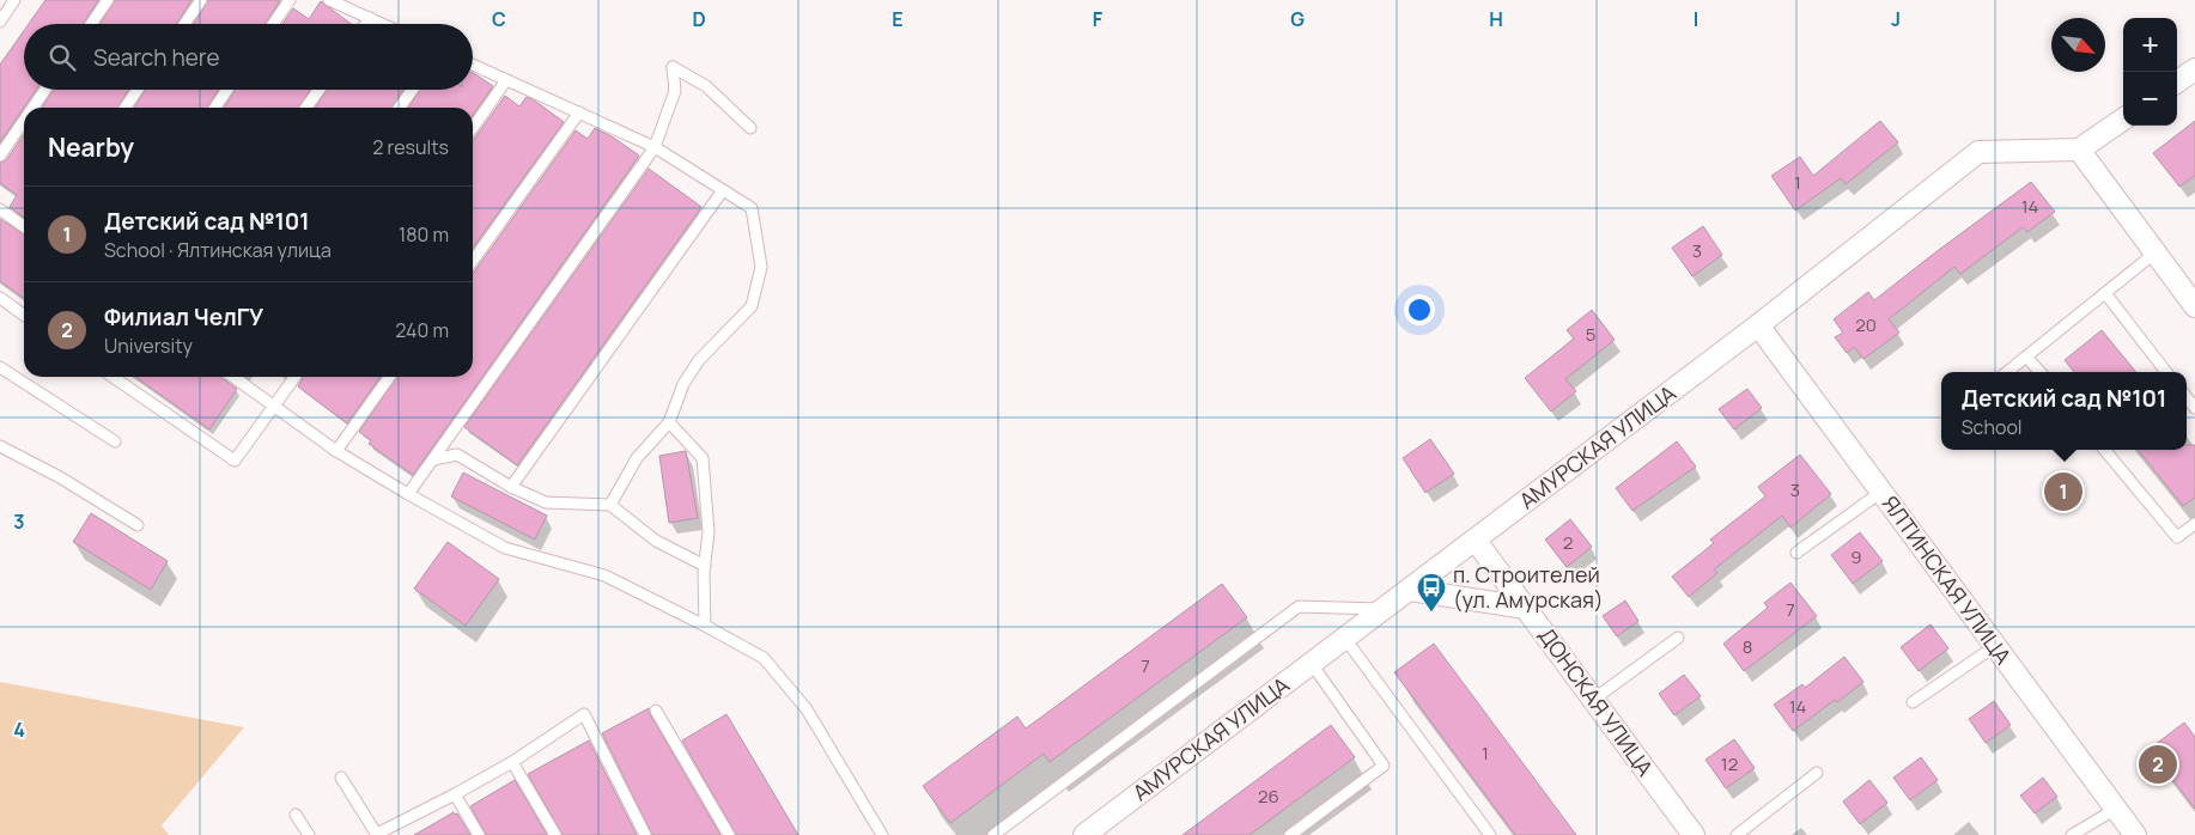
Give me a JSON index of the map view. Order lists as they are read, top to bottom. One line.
{"streets":{"street":["АМУРСКАЯ УЛИЦА","ЯЛТИНСКАЯ УЛИЦА","ДОНСКАЯ УЛИЦА"]},"crossings":[["АМУРСКАЯ УЛИЦА","ЯЛТИНСКАЯ УЛИЦА"],["АМУРСКАЯ УЛИЦА","ДОНСКАЯ УЛИЦА"]],"places":{"bus stop":["п. Строителей (ул. Амурская)"]},"house_numbers":["1","14","3","20","5","3","2","9","7","8","7","14","1","12","26"],"north":"bottom right","page":{"map_buttons":["+","−"],"search":"Search here","heading":["Nearby","2 results"],"list":[{"mark":"1","name":"Детский сад №101","note":"School · Ялтинская улица","value":"180 m"},{"mark":"2","name":"Филиал ЧелГУ","note":"University","value":"240 m"}],"popup":["Детский сад №101","School"],"pins":["1","2"]},"grid":{"columns":["C","D","E","F","G","H","I","J"],"rows":["3","4"]}}
